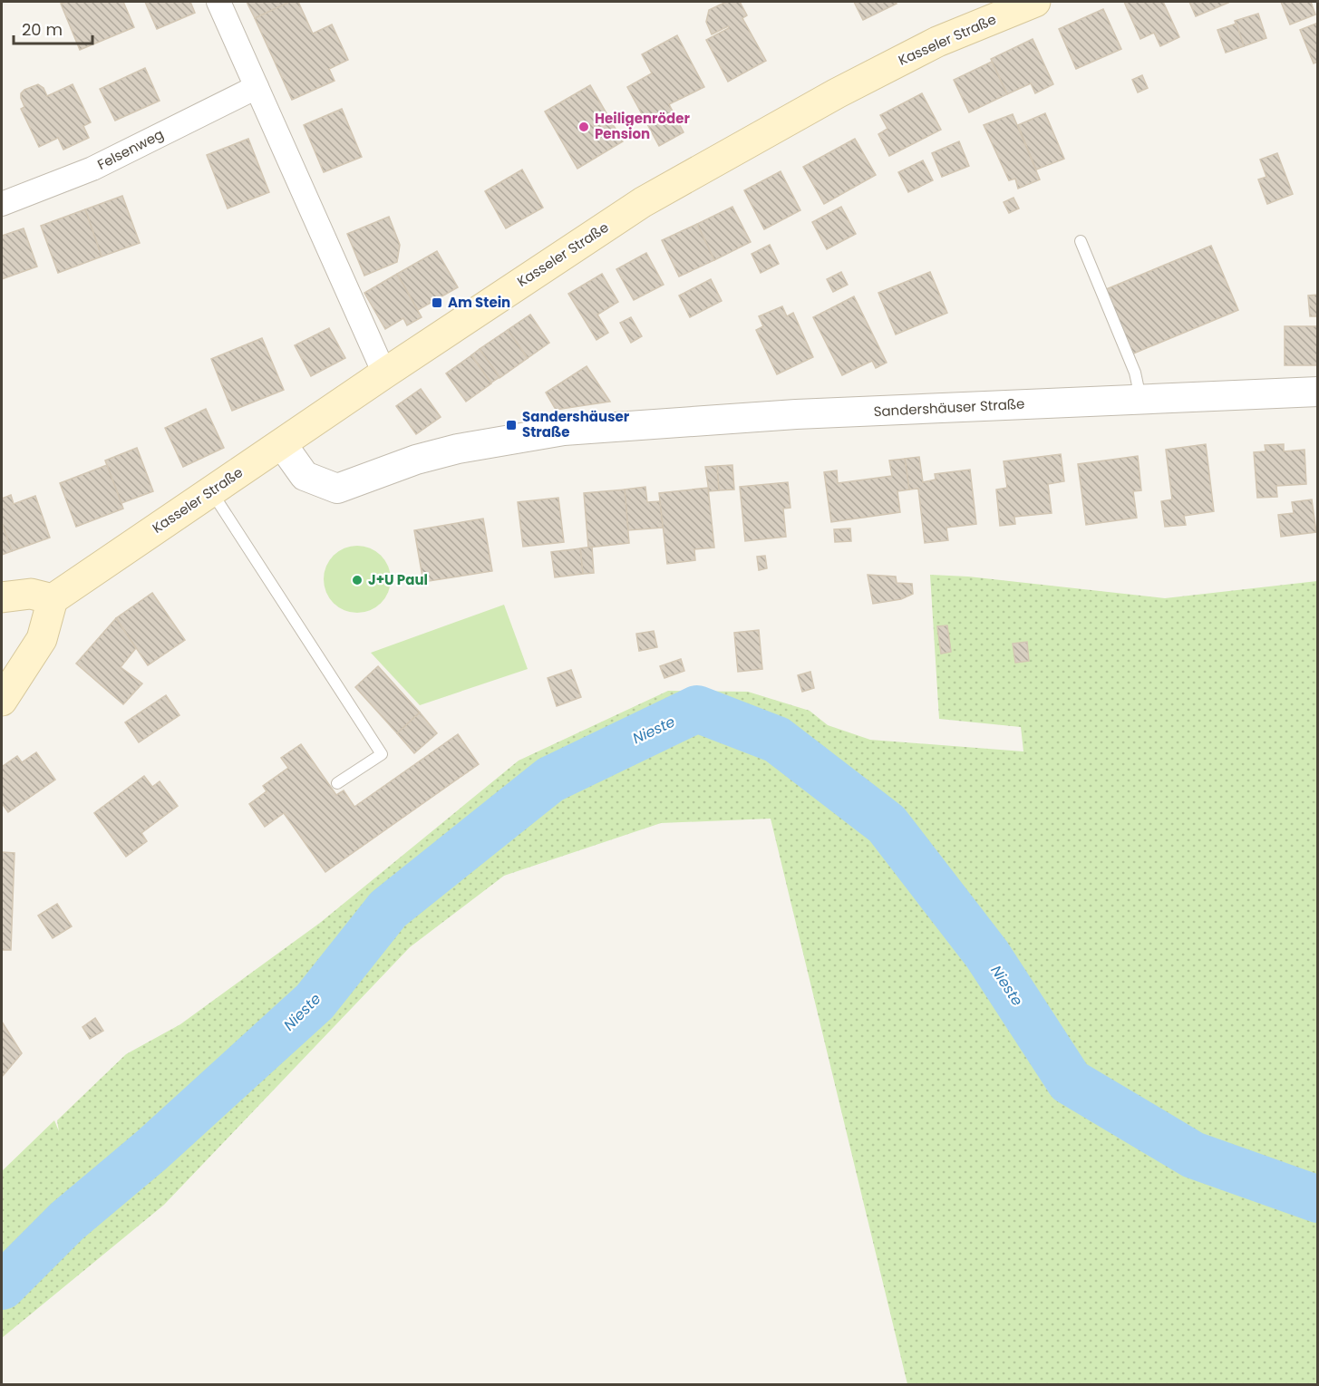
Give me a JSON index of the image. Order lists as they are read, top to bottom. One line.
{"streets":{"main road":["Kasseler Straße"],"street":["Felsenweg","Sandershäuser Straße"]},"crossings":[["Kasseler Straße","Sandershäuser Straße"]],"water":["Nieste"],"places":{"other":["Heiligenröder Pension","J+U Paul"],"transit":["Am Stein","Sandershäuser Straße"]},"scale_bar":"20 m"}
